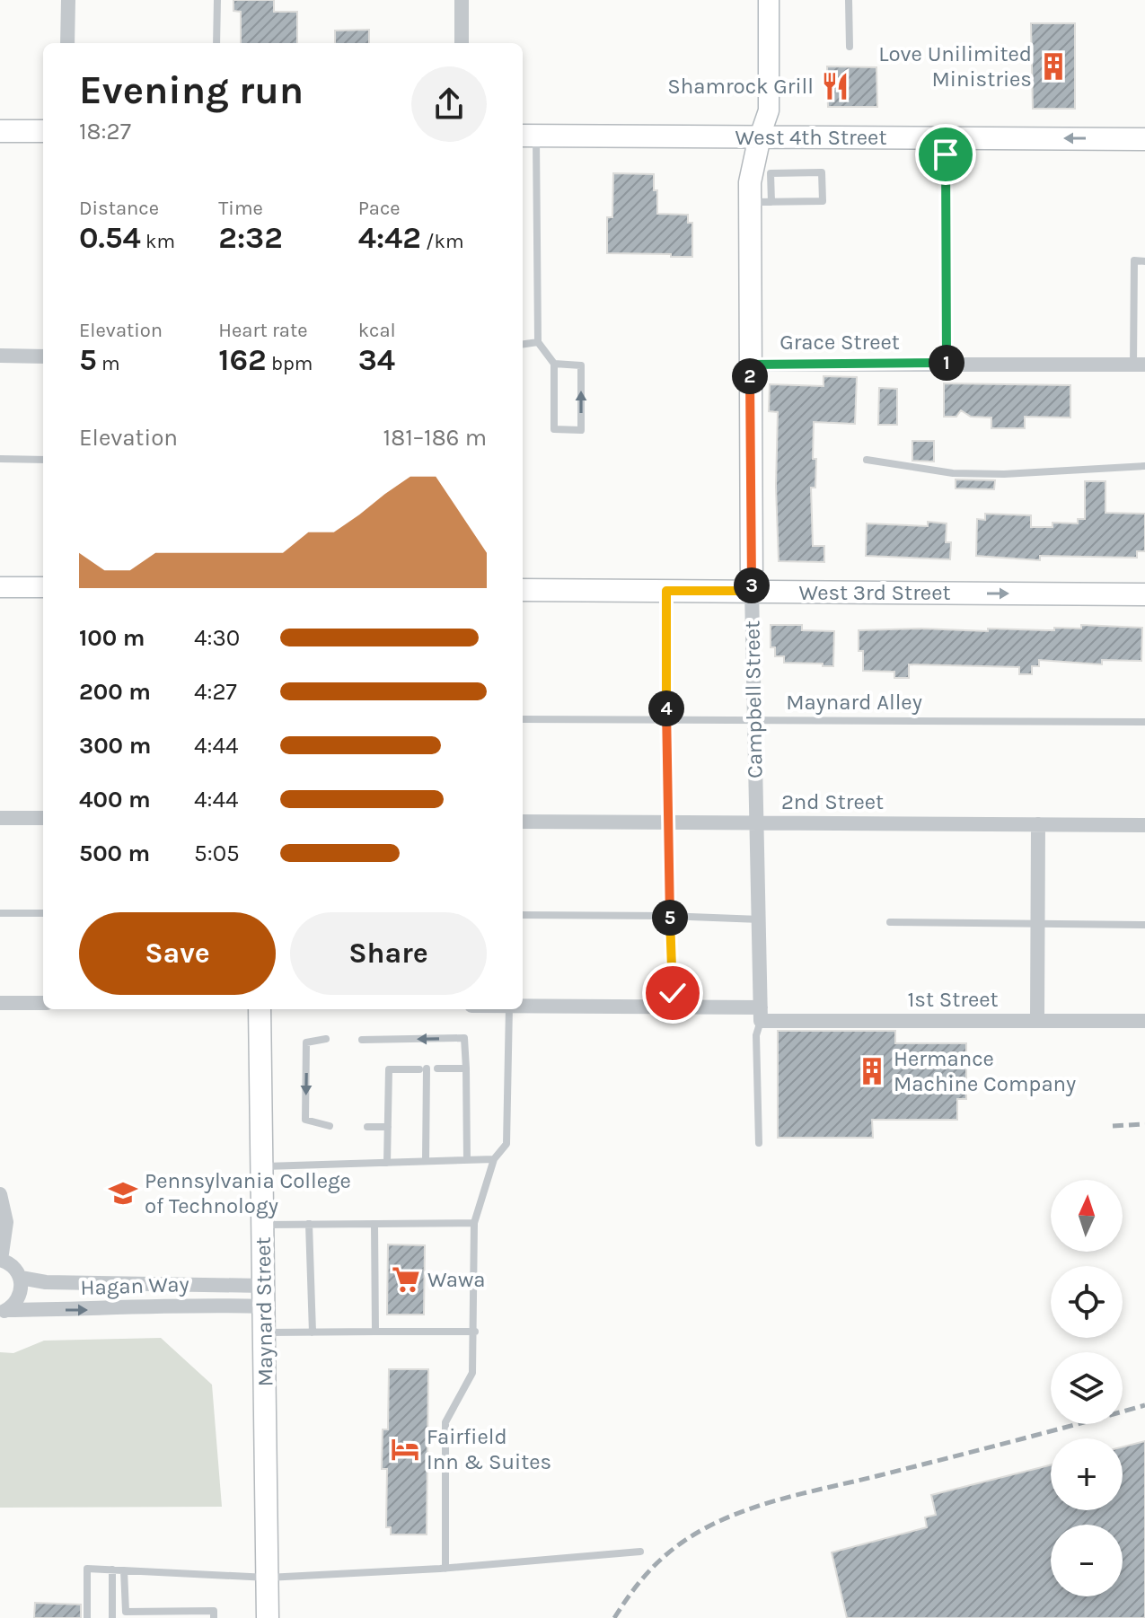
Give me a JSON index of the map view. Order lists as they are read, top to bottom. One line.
{"streets":{"main road":["West 4th Street","West 3rd Street","Campbell Street","Maynard Street"],"street":["Grace Street","2nd Street","1st Street","Hagan Way"],"lane":["Maynard Alley"]},"crossings":[["West 4th Street","Campbell Street"],["Grace Street","Campbell Street"],["West 3rd Street","Campbell Street"],["Campbell Street","Maynard Alley"],["Campbell Street","2nd Street"],["Campbell Street","1st Street"],["Hagan Way","Maynard Street"]],"one_way":["West 3rd Street"],"places":{"building":["Love Unilimited Ministries","Hermance Machine Company"],"restaurant":["Shamrock Grill"],"school or university":["Pennsylvania College of Technology"],"supermarket":["Wawa"],"hotel":["Fairfield Inn & Suites"]},"north":"top","page":{"heading":["Evening run","18:27"],"stats":[["Distance","0.54 km"],["Time","2:32"],["Pace","4:42 /km"],["Elevation","5 m"],["Heart rate","162 bpm"],["kcal","34"]],"pins":["1","2","3","4","5"],"chart":["Elevation","181–186 m"],"list":[{"name":"100 m","note":"4:30"},{"name":"200 m","note":"4:27"},{"name":"300 m","note":"4:44"},{"name":"400 m","note":"4:44"},{"name":"500 m","note":"5:05"}],"buttons":["Save","Share"],"map_buttons":["+","−"]}}
